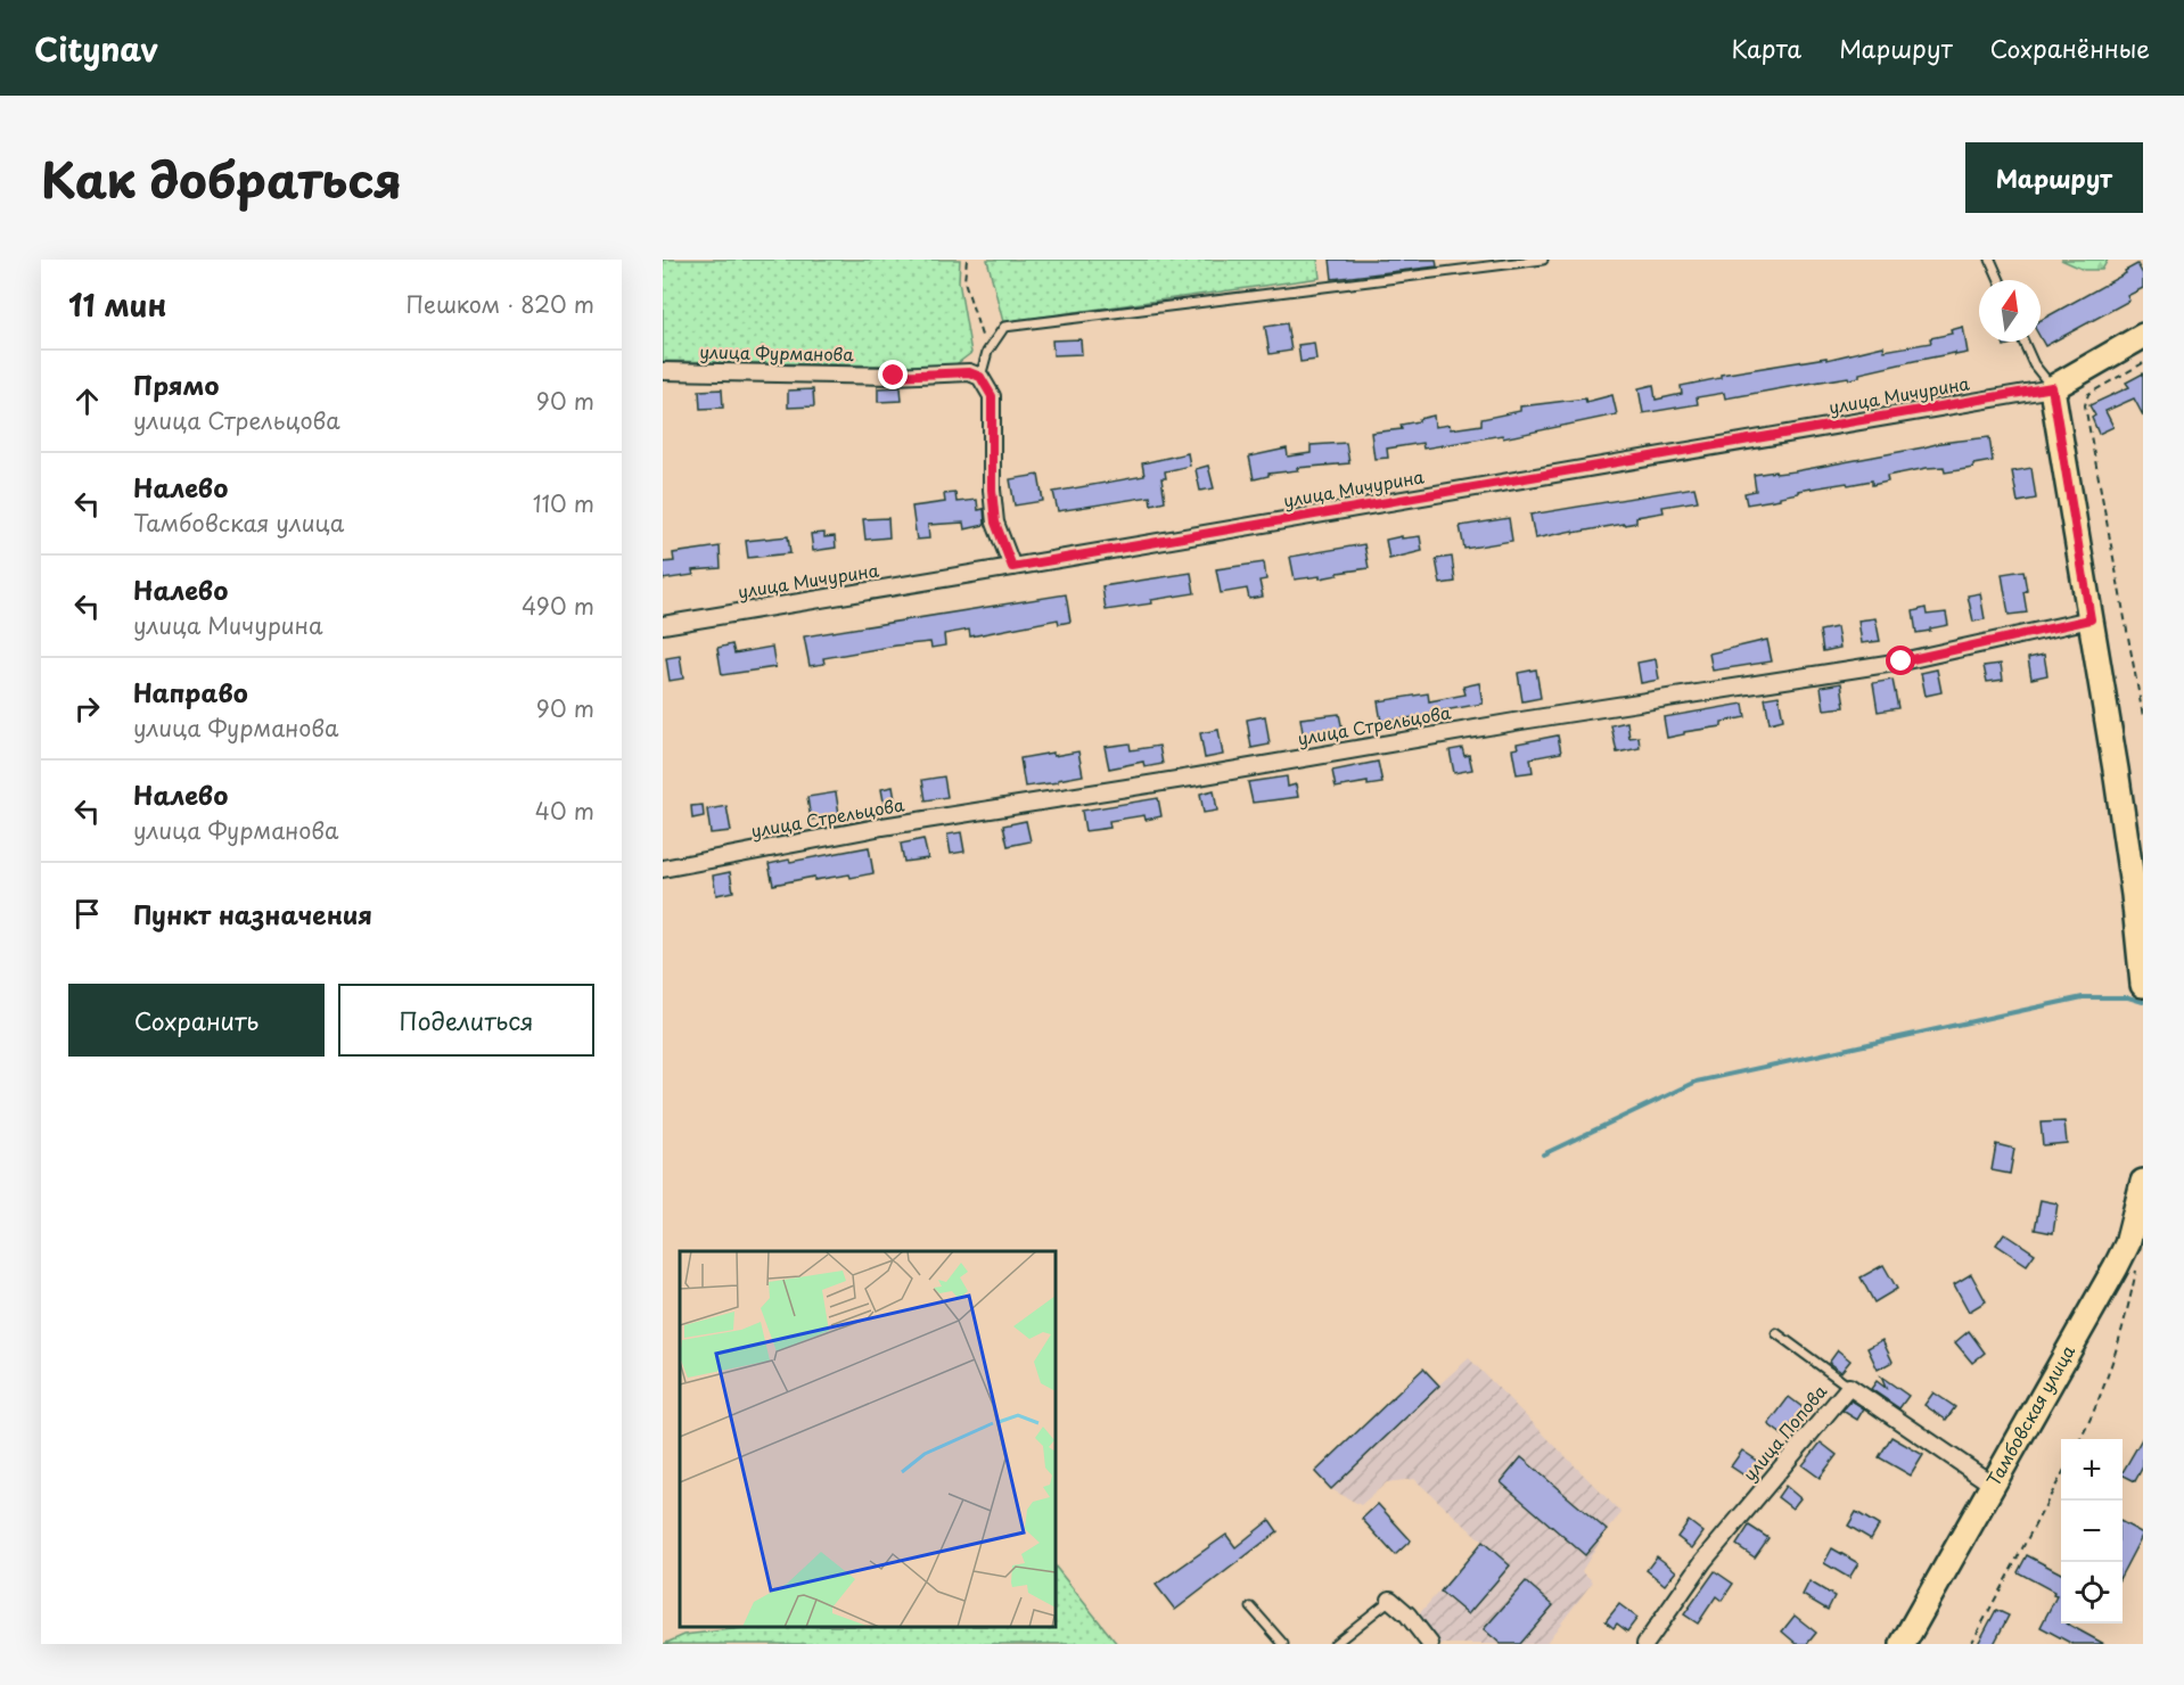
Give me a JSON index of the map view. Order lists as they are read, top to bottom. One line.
{"streets":{"main road":["Тамбовская улица"],"street":["улица Фурманова","улица Мичурина","улица Стрельцова","улица Попова"]},"crossings":[["Тамбовская улица","улица Попова"]],"north":"top","page":{"header":"Citynav","nav":["Карта","Маршрут","Сохранённые"],"title":"Как добраться","buttons":["Маршрут",["Сохранить","Поделиться"]],"heading":["11 мин","Пешком · 820 m"],"list":[["Прямо","улица Стрельцова","90 m"],["Налево","Тамбовская улица","110 m"],["Налево","улица Мичурина","490 m"],["Направо","улица Фурманова","90 m"],["Налево","улица Фурманова","40 m"],"Пункт назначения"],"map_buttons":["+","−"]}}
